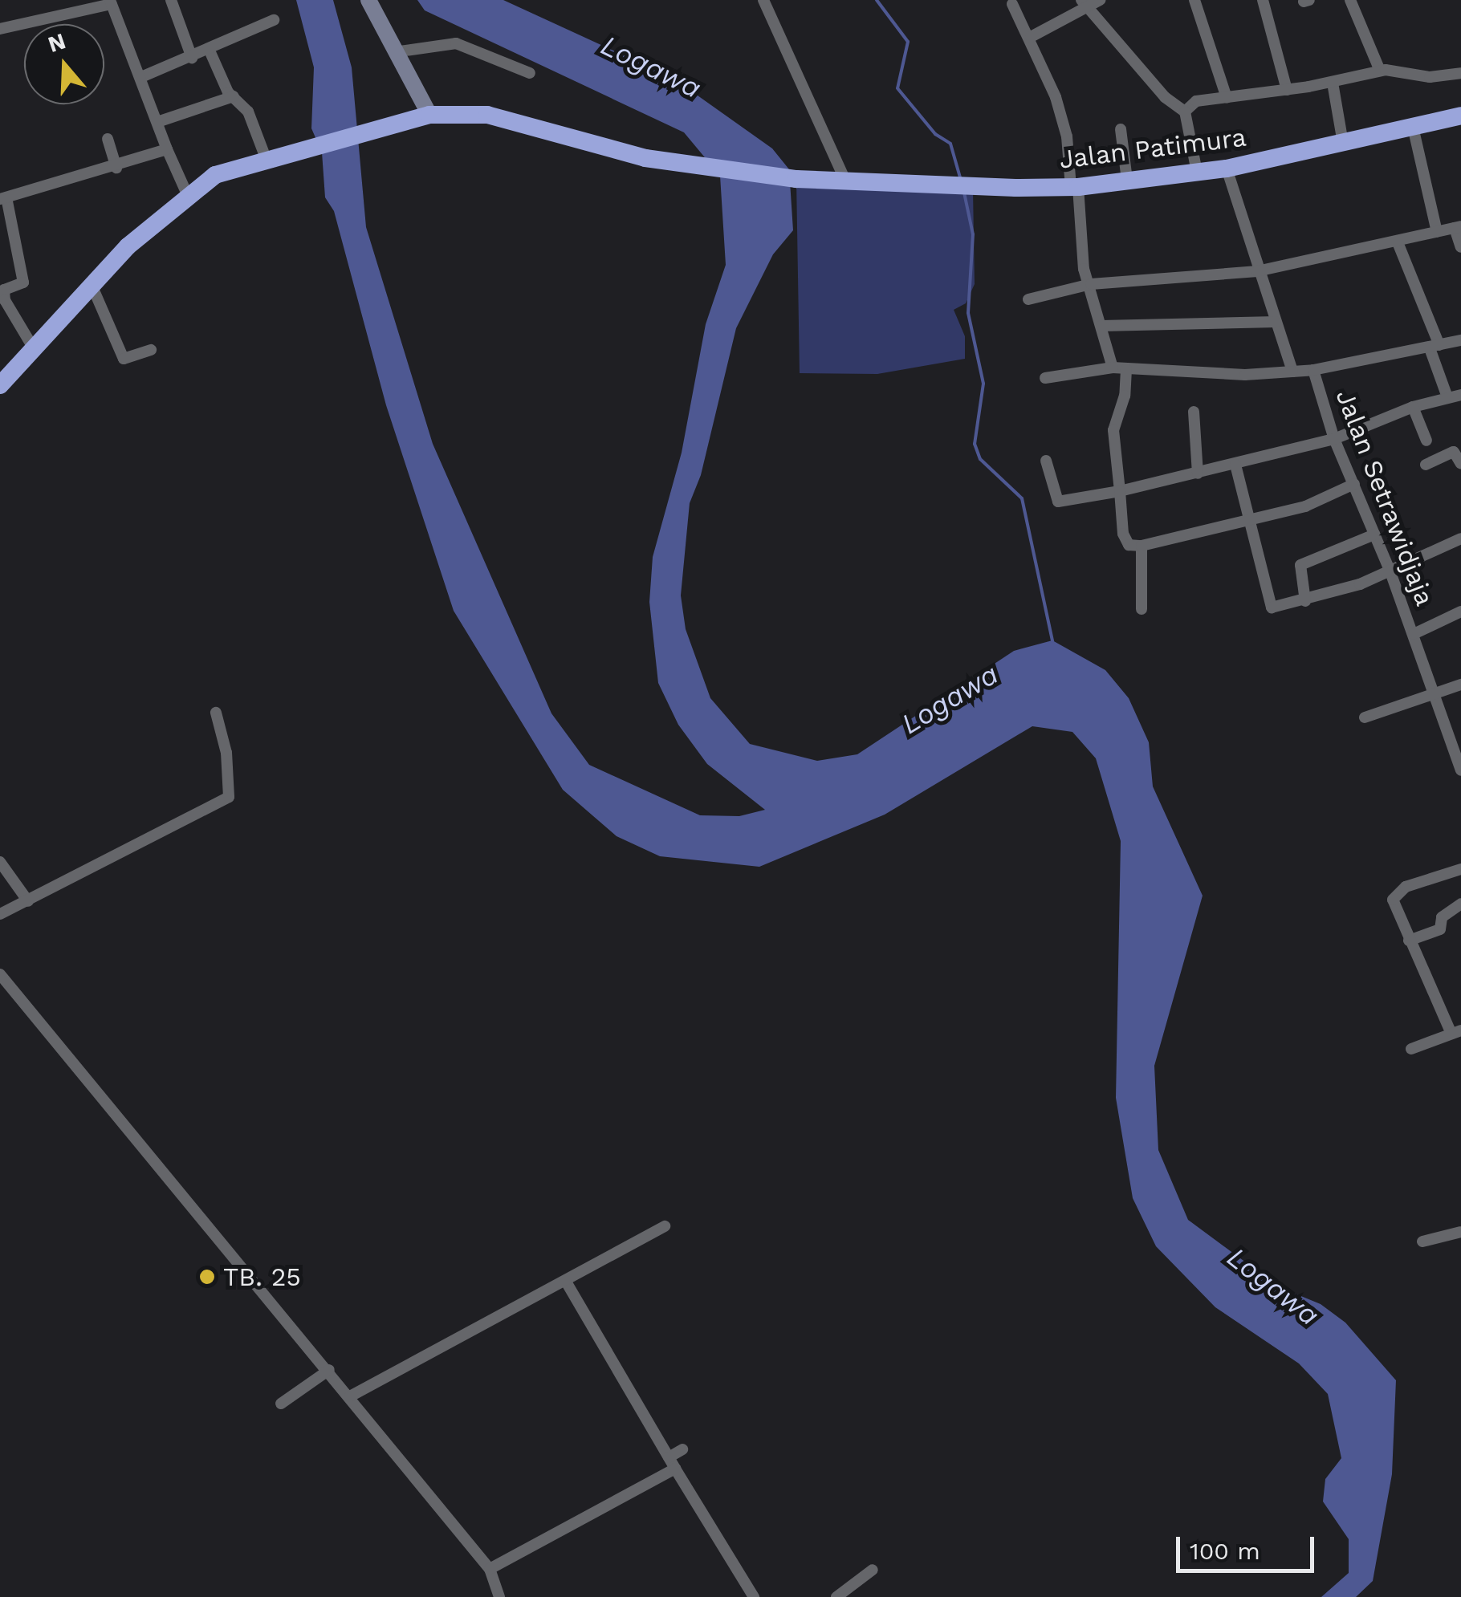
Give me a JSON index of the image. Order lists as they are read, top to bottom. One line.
{"streets":{"highway":["Jalan Patimura"],"street":["Jalan Setrawidjaja"]},"water":["Logawa"],"places":["TB. 25"],"scale_bar":"100 m","north":"top"}
